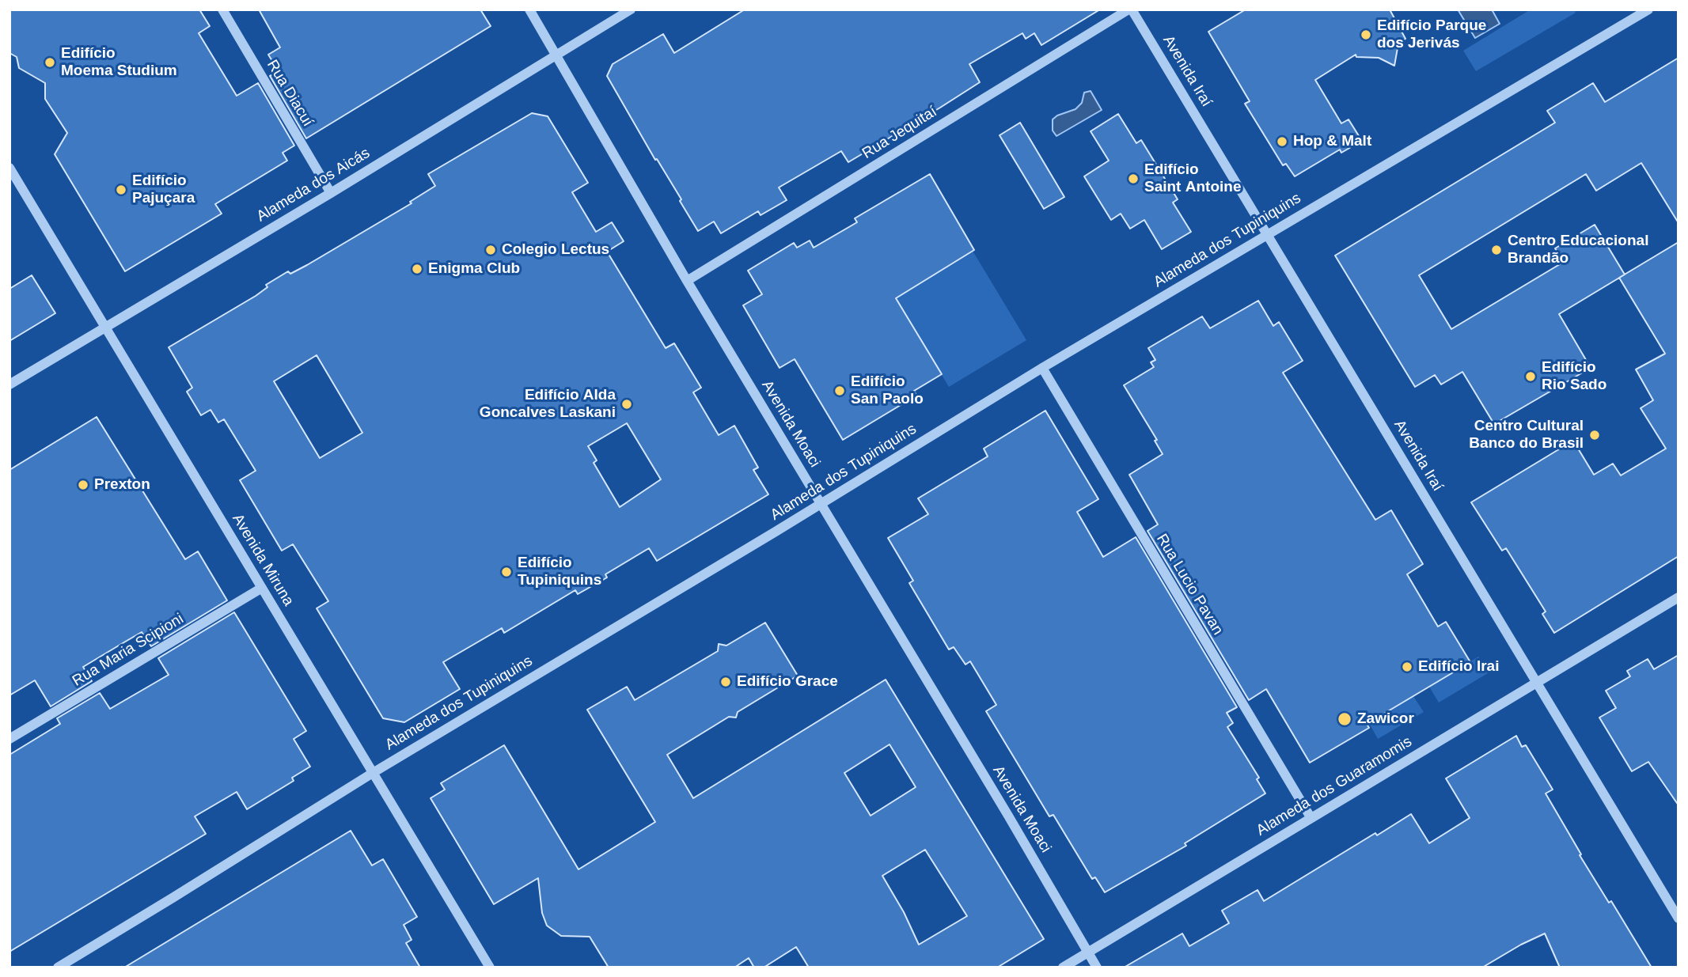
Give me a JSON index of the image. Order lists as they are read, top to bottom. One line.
{"streets":{"street":["Avenida Iraí","Rua Diacuí","Rua Jequitaí","Alameda dos Aicás","Alameda dos Tupiniquins","Avenida Moaci","Avenida Miruna","Rua Lucio Pavan","Rua Maria Scipioni","Alameda dos Guaramomis"]},"crossings":[["Avenida Iraí","Rua Jequitaí"],["Avenida Iraí","Alameda dos Tupiniquins"],["Avenida Iraí","Alameda dos Guaramomis"],["Rua Diacuí","Alameda dos Aicás"],["Rua Jequitaí","Avenida Moaci"],["Alameda dos Aicás","Avenida Moaci"],["Alameda dos Aicás","Avenida Miruna"],["Alameda dos Tupiniquins","Avenida Moaci"],["Alameda dos Tupiniquins","Avenida Miruna"],["Alameda dos Tupiniquins","Rua Lucio Pavan"],["Avenida Moaci","Alameda dos Guaramomis"],["Avenida Miruna","Rua Maria Scipioni"],["Rua Lucio Pavan","Alameda dos Guaramomis"]],"places":["Edifício Parque dos Jerivás","Edifício Moema Studium","Hop & Malt","Edifício Saint Antoine","Edifício Pajuçara","Colegio Lectus","Centro Educacional Brandão","Enigma Club","Edifício Rio Sado","Edifício San Paolo","Edifício Alda Goncalves Laskani","Centro Cultural Banco do Brasil","Prexton","Edifício Tupiniquins","Edifício Irai","Edifício Grace","Zawicor"]}
